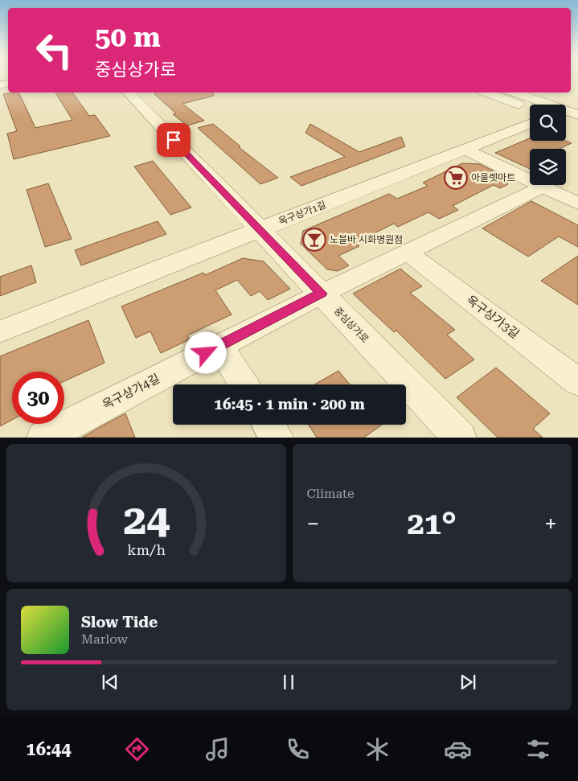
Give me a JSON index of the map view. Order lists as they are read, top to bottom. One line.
{"streets":{"street":["옥구상가1길","옥구상가3길","중심상가로","옥구상가4길"]},"crossings":[["옥구상가1길","중심상가로"],["중심상가로","옥구상가4길"]],"places":{"supermarket":["아울렛마트"],"bar":["노블바 시화병원점"]},"page":{"turn":["50 m","중심상가로"],"limit":"30","trip":"16:45 · 1 min · 200 m","tile":"Climate","heat":["−","21°","+"],"song":["Slow Tide","Marlow"],"tabs":"16:44","gauge":["24","km/h"]}}
